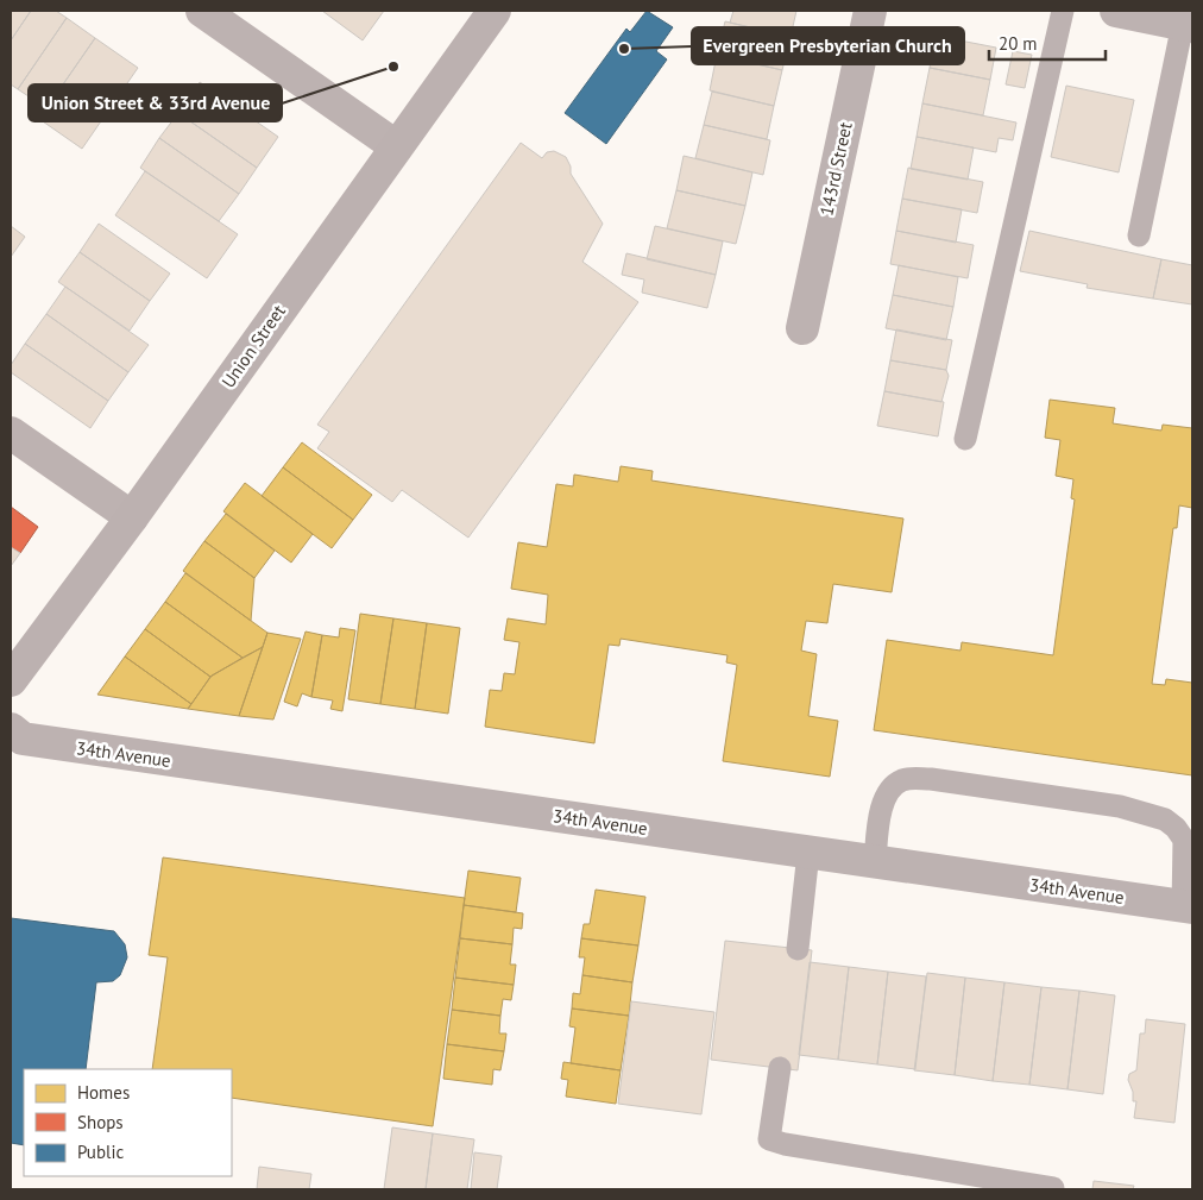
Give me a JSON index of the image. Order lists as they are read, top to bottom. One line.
{"streets":{"street":["143rd Street","Union Street","34th Avenue"]},"places":["Evergreen Presbyterian Church","Union Street & 33rd Avenue"],"legend":["Homes","Shops","Public"],"scale_bar":"20 m"}
